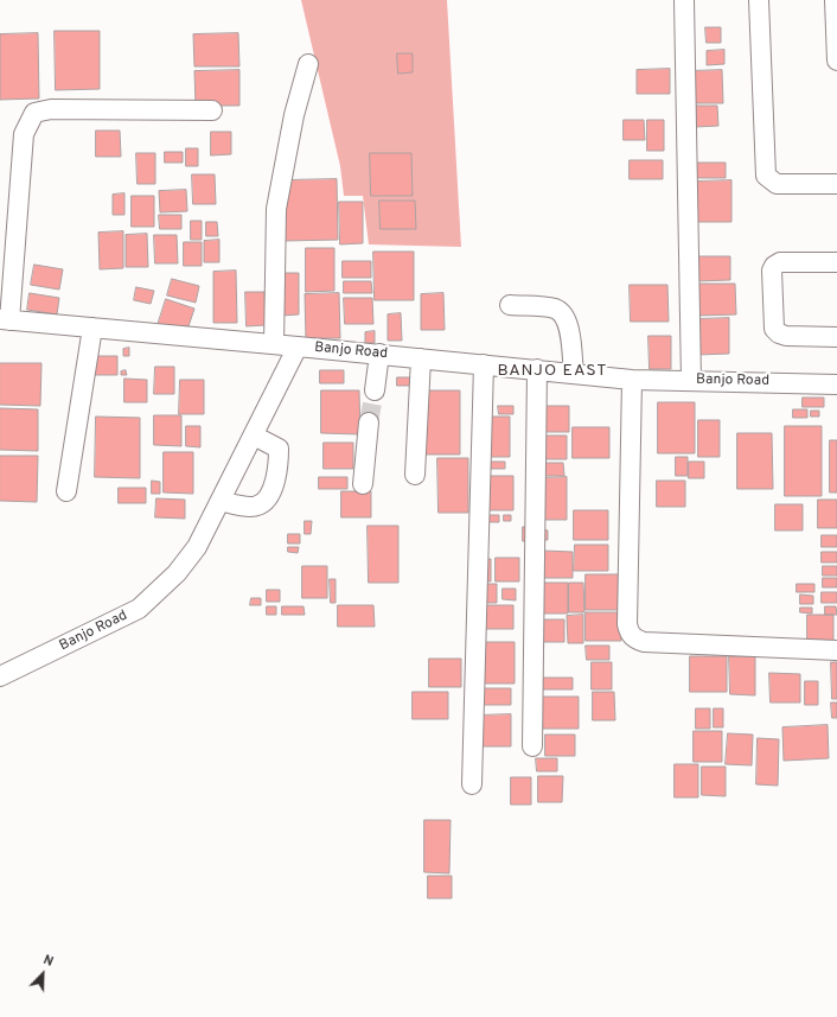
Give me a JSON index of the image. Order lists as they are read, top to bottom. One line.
{"streets":{"street":["Banjo Road"]},"districts":["BANJO EAST"],"north":"top right"}
